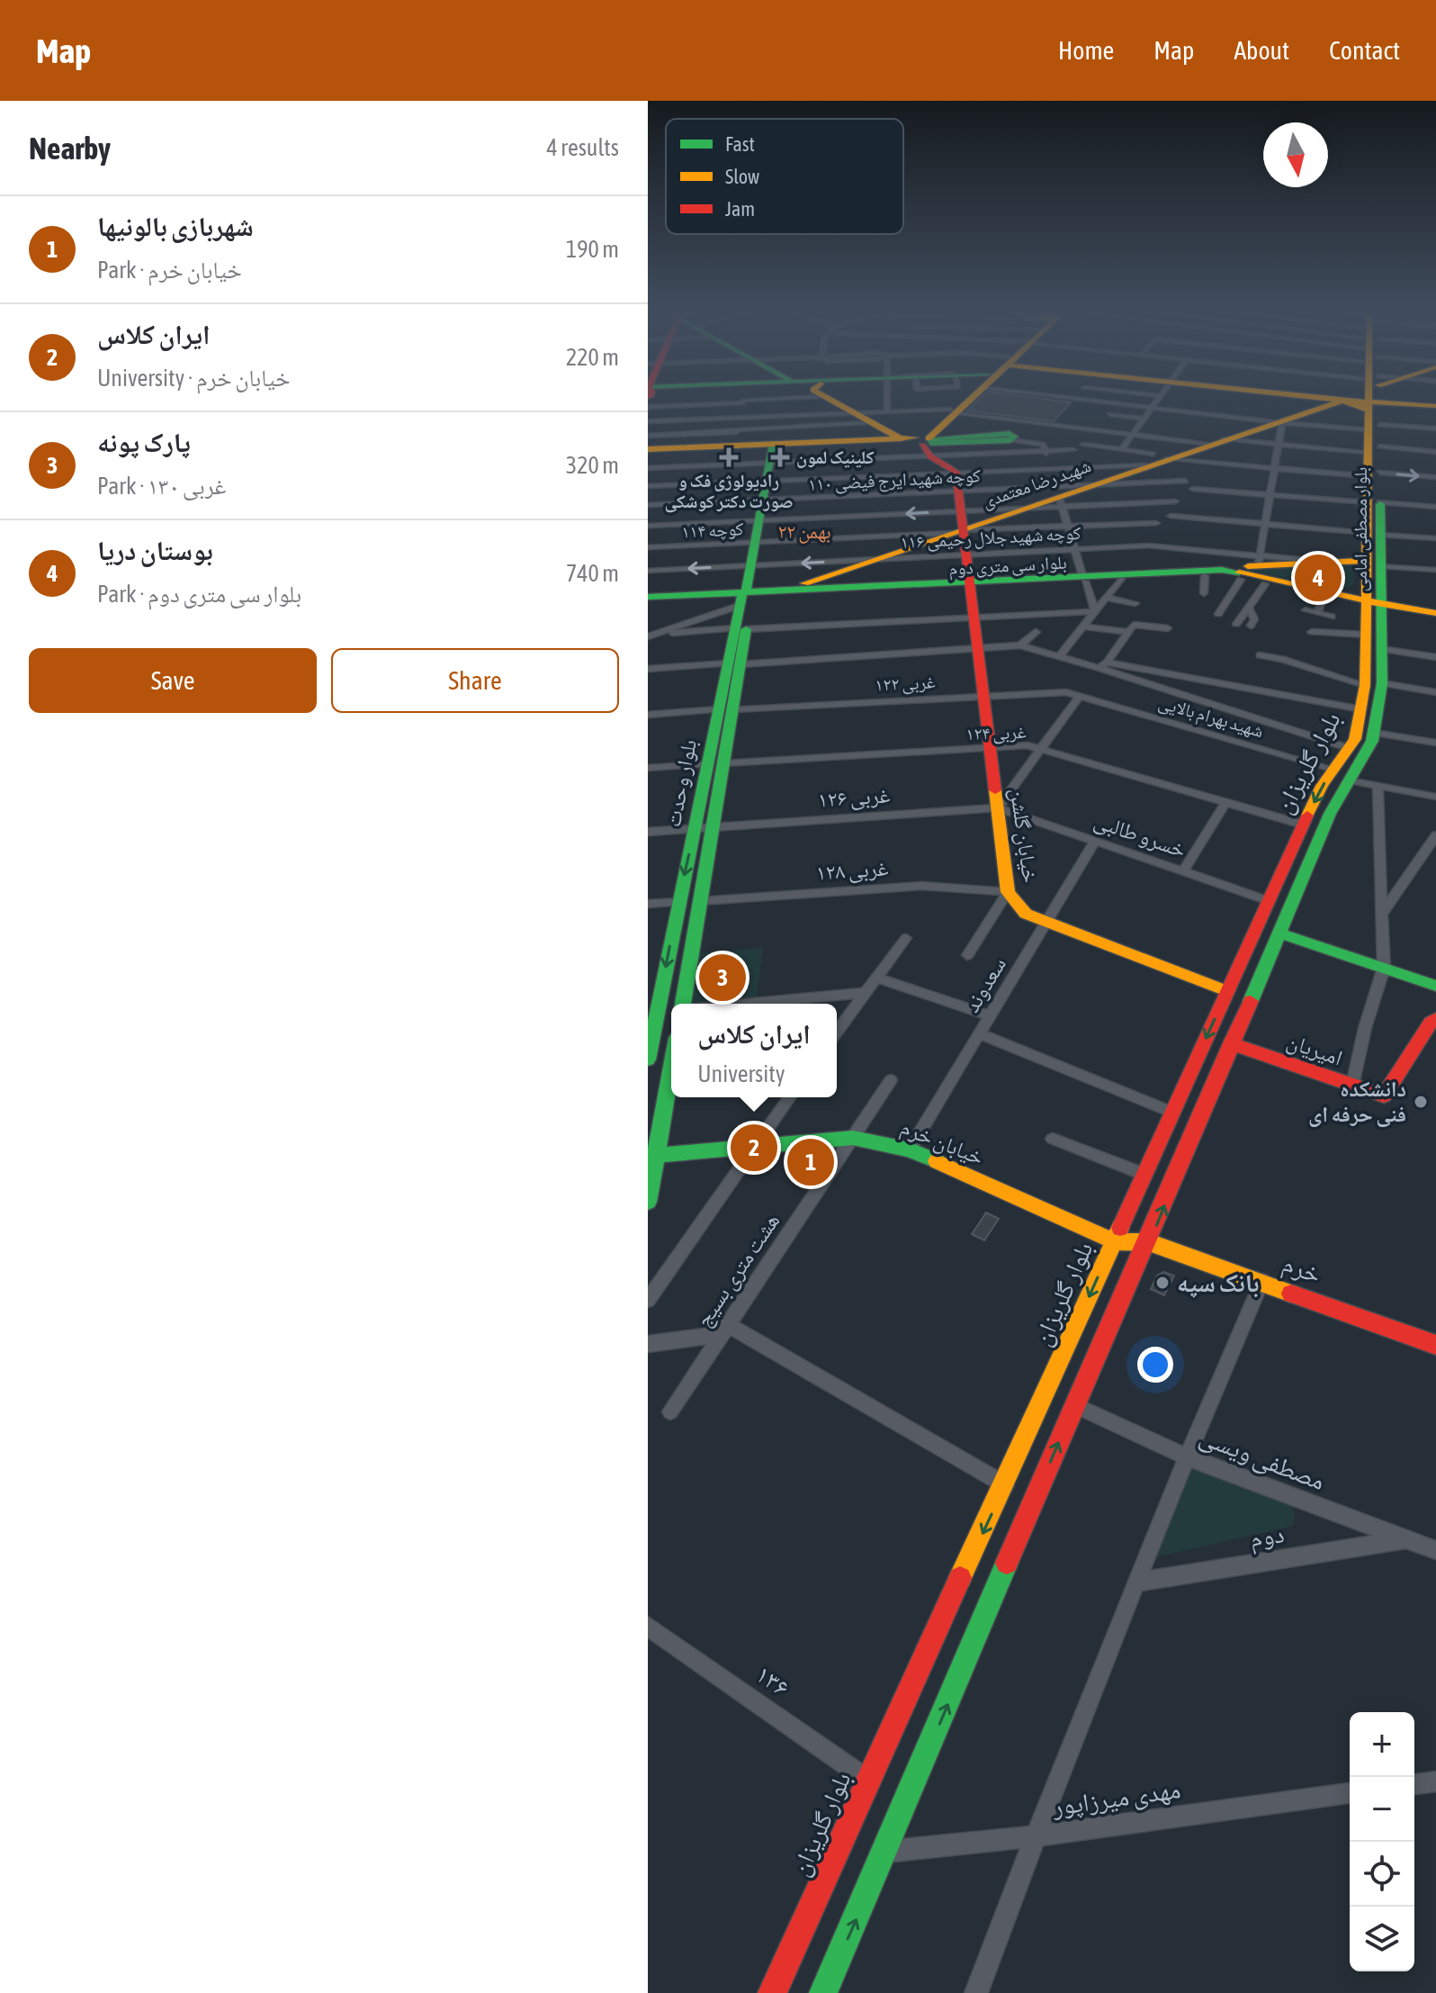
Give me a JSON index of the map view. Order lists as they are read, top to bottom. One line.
{"streets":{"street":["کوچه شهید ایرج فیضی ۱۱۰","شهید رضا معتمدی","بلوار مصطفی امامی","کوچه ۱۱۴","کوچه شهید جلال رحیمی ۱۱۶","بلوار سی متری دوم","۱۲۲ غربی","شهید بهرام بالایی","۱۲۴ غربی","بلوار گلریزان","بلوار وحدت","۱۲۶ غربی","خیابان گلشن","خسرو طالبی","۱۲۸ غربی","سعدوند","امیریان","خیابان خرم","خرم","هشت متری بسیج","مصطفی ویسی","دوم","۱۳۶","مهدی میرزاپور"]},"crossings":[["کوچه شهید ایرج فیضی ۱۱۰","شهید رضا معتمدی"],["کوچه شهید ایرج فیضی ۱۱۰","بلوار وحدت"],["کوچه شهید ایرج فیضی ۱۱۰","خیابان گلشن"],["شهید رضا معتمدی","کوچه ۱۱۴"],["شهید رضا معتمدی","کوچه شهید جلال رحیمی ۱۱۶"],["شهید رضا معتمدی","بلوار سی متری دوم"],["شهید رضا معتمدی","خیابان گلشن"],["بلوار مصطفی امامی","بلوار سی متری دوم"],["بلوار مصطفی امامی","بلوار گلریزان"],["کوچه ۱۱۴","بلوار وحدت"],["کوچه ۱۱۴","خیابان گلشن"],["کوچه شهید جلال رحیمی ۱۱۶","بلوار وحدت"],["کوچه شهید جلال رحیمی ۱۱۶","خیابان گلشن"],["بلوار سی متری دوم","بلوار گلریزان"],["بلوار سی متری دوم","بلوار وحدت"],["بلوار سی متری دوم","خیابان گلشن"],["۱۲۲ غربی","شهید بهرام بالایی"],["۱۲۲ غربی","بلوار وحدت"],["۱۲۲ غربی","خیابان گلشن"],["شهید بهرام بالایی","بلوار گلریزان"],["۱۲۴ غربی","بلوار گلریزان"],["۱۲۴ غربی","بلوار وحدت"],["۱۲۴ غربی","خیابان گلشن"],["بلوار گلریزان","خیابان گلشن"],["بلوار گلریزان","خسرو طالبی"],["بلوار گلریزان","امیریان"],["بلوار گلریزان","خیابان خرم"],["بلوار گلریزان","خرم"],["بلوار گلریزان","مصطفی ویسی"],["بلوار گلریزان","۱۳۶"],["بلوار گلریزان","مهدی میرزاپور"],["بلوار وحدت","۱۲۶ غربی"],["بلوار وحدت","۱۲۸ غربی"],["۱۲۶ غربی","خیابان گلشن"],["۱۲۶ غربی","خسرو طالبی"],["خیابان گلشن","خسرو طالبی"],["خیابان گلشن","۱۲۸ غربی"],["خیابان گلشن","سعدوند"],["خسرو طالبی","سعدوند"],["سعدوند","خیابان خرم"],["خیابان خرم","خرم"],["خیابان خرم","هشت متری بسیج"],["مصطفی ویسی","دوم"]],"districts":["۲۲ بهمن"],"places":{"health":["رادیولوژی فک و صورت دکتر کوشکی","کلینیک لمون"],"other":["دانشکده فنی حرفه ای","بانک سپه"]},"legend":["Fast","Slow","Jam"],"north":"bottom","page":{"header":"Map","nav":["Home","Map","About","Contact"],"heading":["Nearby","4 results"],"list":[{"mark":"1","name":"شهربازی بالونیها","note":"Park · خیابان خرم","value":"190 m"},{"mark":"2","name":"ایران کلاس","note":"University · خیابان خرم","value":"220 m"},{"mark":"3","name":"پارک پونه","note":"Park · ۱۳۰ غربی","value":"320 m"},{"mark":"4","name":"بوستان دریا","note":"Park · بلوار سی متری دوم","value":"740 m"}],"pins":["4","3","2","1"],"buttons":["Save","Share"],"popup":["ایران کلاس","University"],"map_buttons":["+","−"]}}
